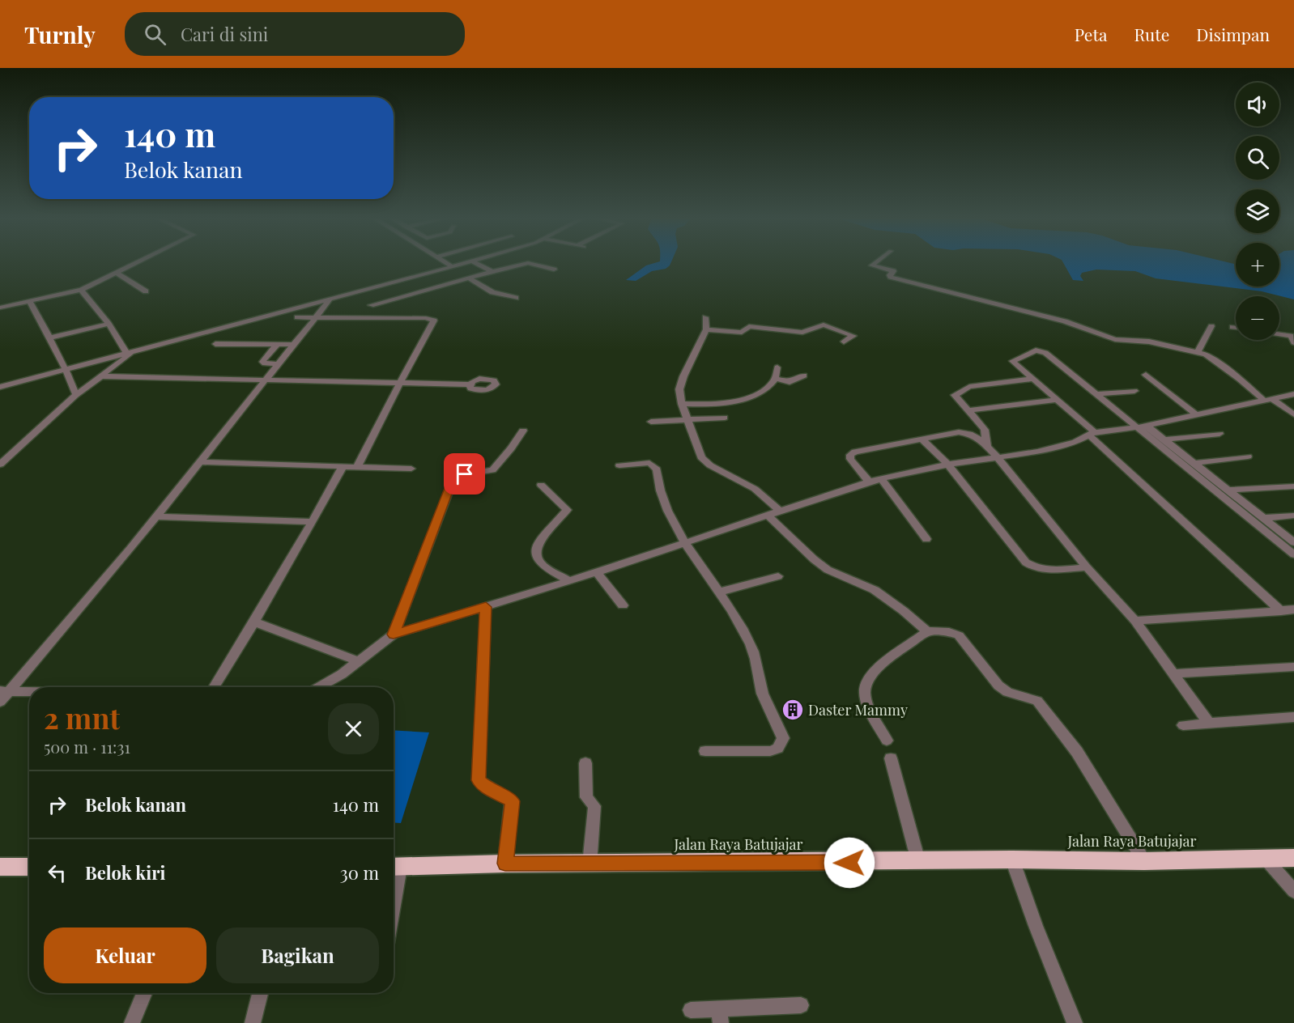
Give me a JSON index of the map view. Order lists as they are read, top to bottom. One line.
{"streets":{"highway":["Jalan Raya Batujajar"]},"places":{"building":["Daster Mammy"]},"page":{"header":"Turnly","search":"Cari di sini","nav":["Peta","Rute","Disimpan"],"map_buttons":["+","−"],"turn":["140 m","Belok kanan"],"heading":["2 mnt","500 m · 11:31"],"list":[{"name":"Belok kanan","value":"140 m"},{"name":"Belok kiri","value":"30 m"}],"buttons":["Keluar","Bagikan"]}}
